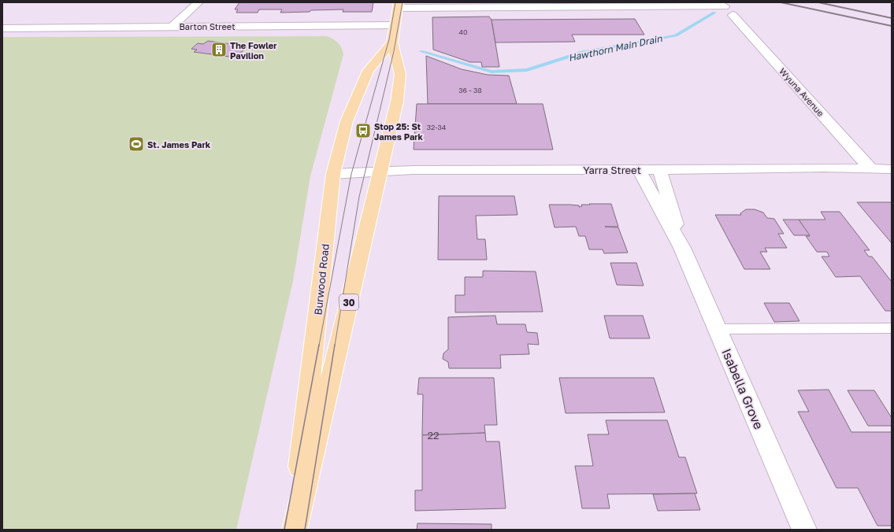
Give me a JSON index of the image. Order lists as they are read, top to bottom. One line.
{"streets":{"main road":["Burwood Road","30"],"street":["Barton Street","Wyuna Avenue","Yarra Street","Isabella Grove"]},"crossings":[["Barton Street","Burwood Road"],["Wyuna Avenue","Yarra Street"],["Wyuna Avenue","Burwood Road"],["Yarra Street","Burwood Road"],["Yarra Street","Isabella Grove"]],"water":["Hawthorn Main Drain"],"places":{"building":["The Fowler Pavilion"],"bus stop":["Stop 25: St James Park"],"sports":["St. James Park"]},"house_numbers":["40","36 - 38","32-34","22"]}
